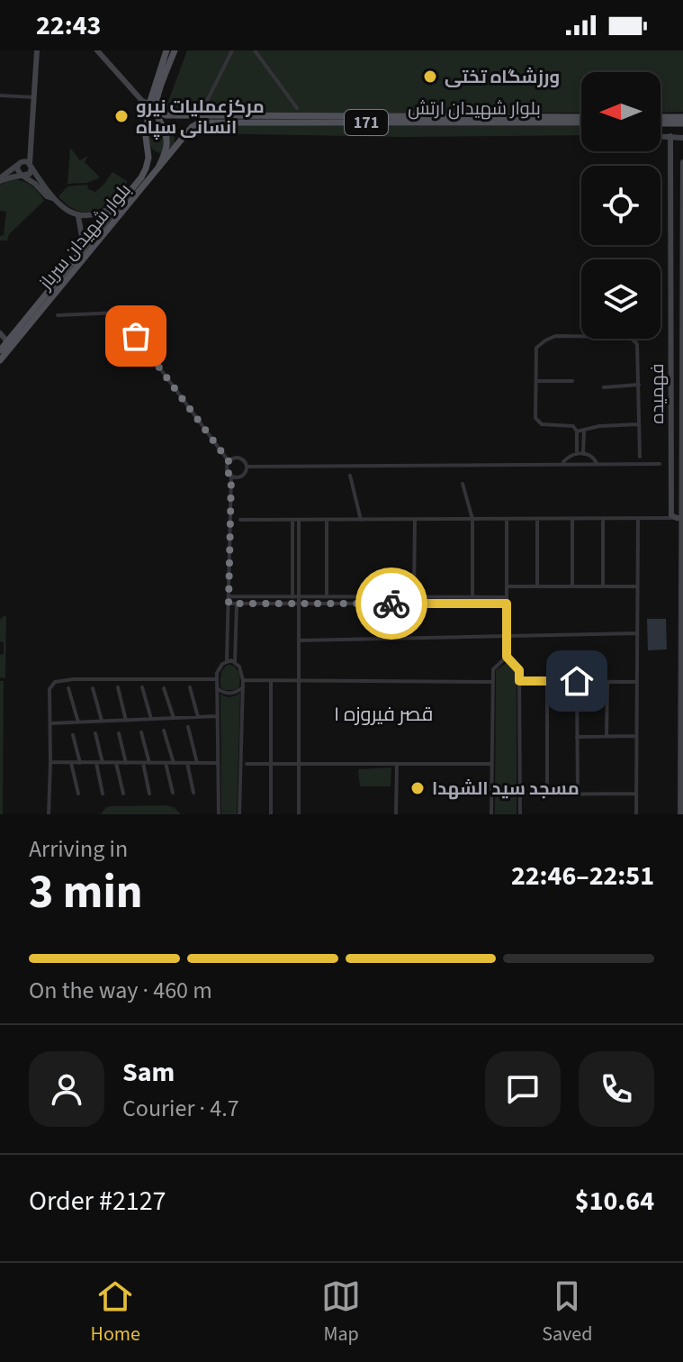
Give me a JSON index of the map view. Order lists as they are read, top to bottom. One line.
{"streets":{"main road":["بلوار شهیدان ارتش","171","بلوار شهیدان سرباز","فهمیده"]},"crossings":[["بلوار شهیدان ارتش","بلوار شهیدان سرباز"]],"districts":["قصر فیروزه ۱"],"places":["ورزشگاه تختی","مرکزعملیات نیرو انسانی سپاه","مسجد سید الشهدا"],"north":"left","page":{"status":"22:43","heading":["3 min","Arriving in","22:46–22:51"],"panel":["Sam","Courier · 4.7","Order #2127","$10.64"],"bar":"On the way · 460 m","tabs":["Home","Map","Saved"]}}
